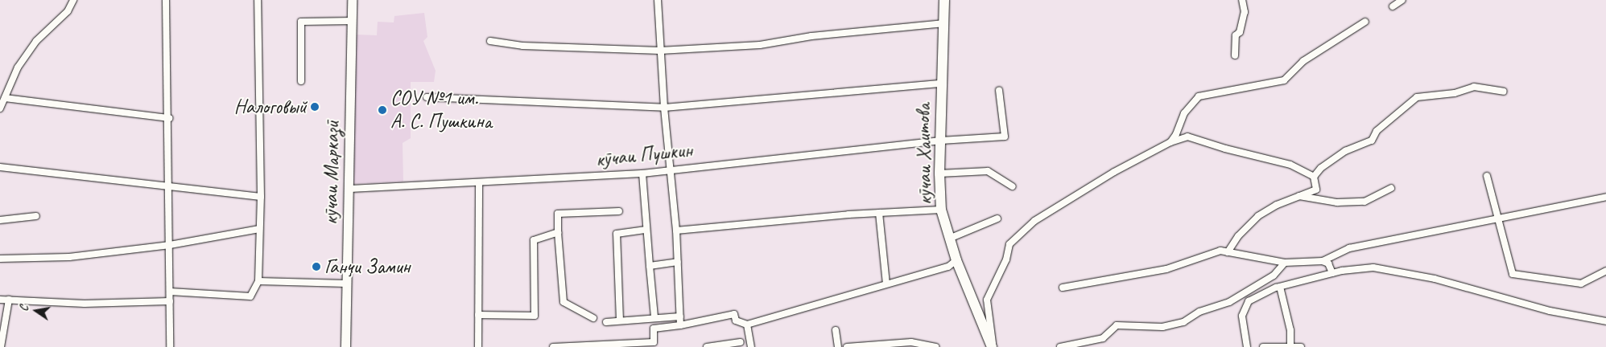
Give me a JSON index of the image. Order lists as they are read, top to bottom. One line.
{"streets":{"main road":["кӯчаи Хаитова","кӯчаи Марказӣ"],"street":["кӯчаи Пушкин"]},"crossings":[["кӯчаи Хаитова","кӯчаи Пушкин"],["кӯчаи Пушкин","кӯчаи Марказӣ"]],"places":["Налоговый","СОУ №1 им. А. С. Пушкина","Ганҷи Замин"],"north":"left"}
